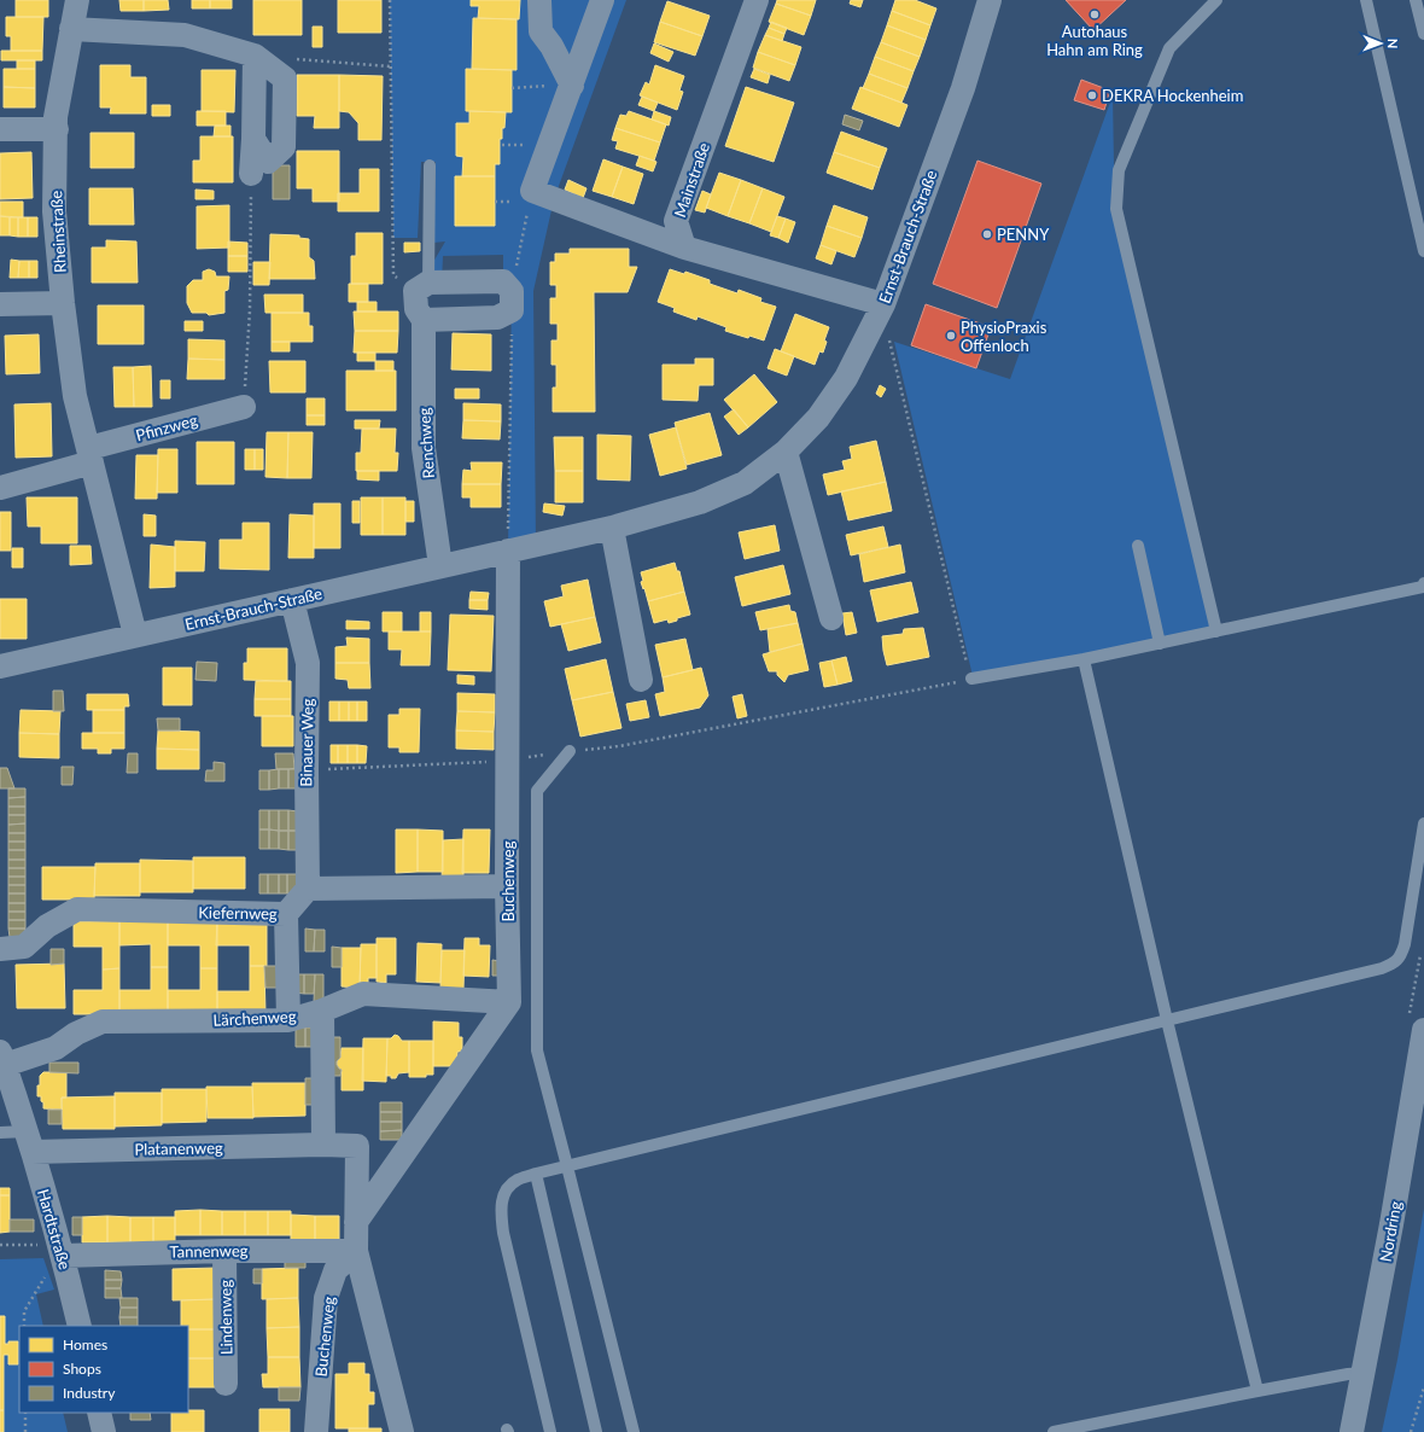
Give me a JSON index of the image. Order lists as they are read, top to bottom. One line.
{"streets":{"street":["Mainstraße","Rheinstraße","Ernst-Brauch-Straße","Pfinzweg","Renchweg","Binauer Weg","Buchenweg","Kiefernweg","Lärchenweg","Platanenweg","Hardtstraße","Nordring","Tannenweg","Lindenweg"]},"crossings":[["Rheinstraße","Ernst-Brauch-Straße"],["Rheinstraße","Pfinzweg"],["Ernst-Brauch-Straße","Renchweg"],["Ernst-Brauch-Straße","Binauer Weg"],["Binauer Weg","Kiefernweg"],["Buchenweg","Lärchenweg"],["Buchenweg","Tannenweg"],["Lärchenweg","Hardtstraße"],["Platanenweg","Hardtstraße"],["Hardtstraße","Tannenweg"],["Tannenweg","Lindenweg"]],"places":["Autohaus Hahn am Ring","DEKRA Hockenheim","PENNY","PhysioPraxis Offenloch"],"legend":["Homes","Shops","Industry"],"north":"right"}
